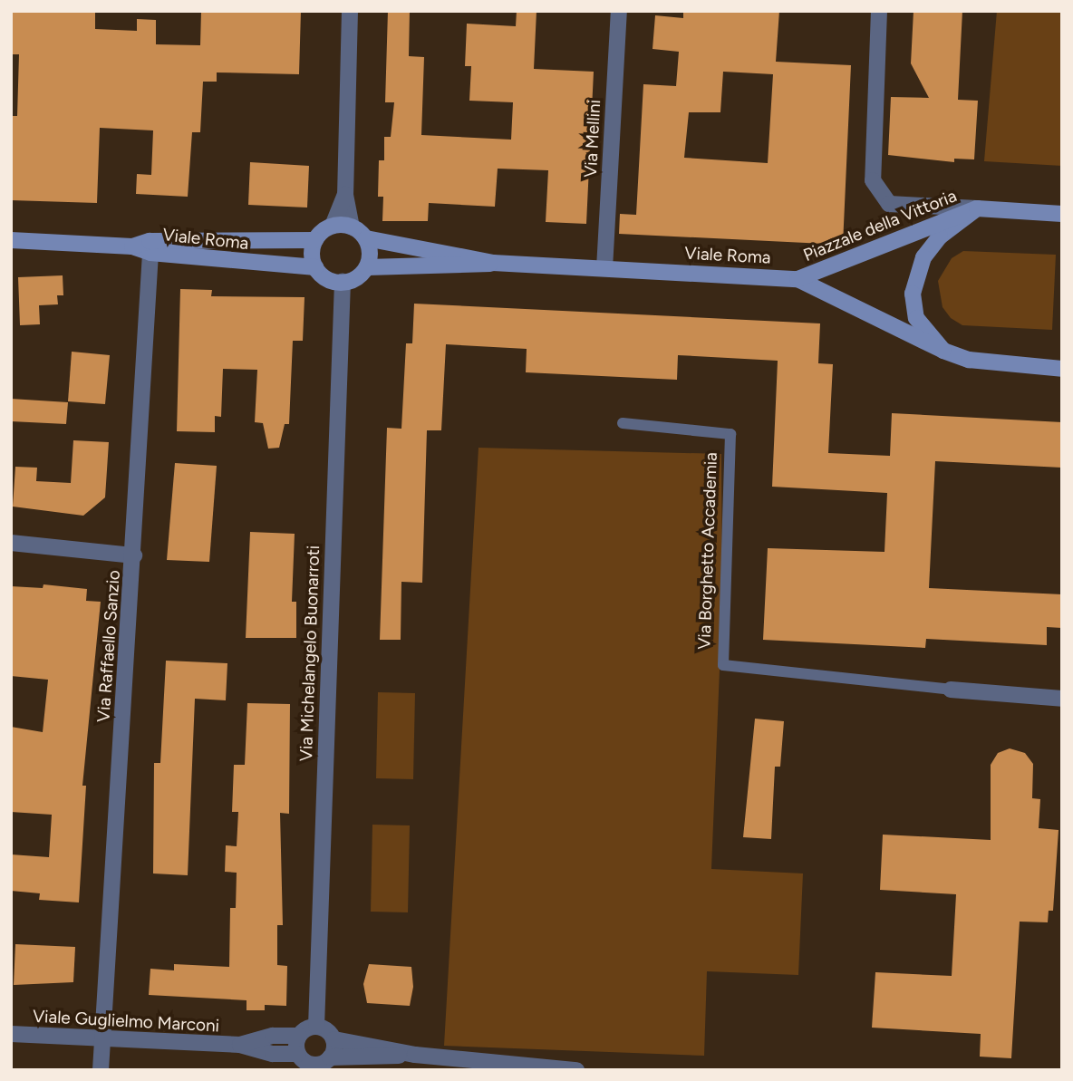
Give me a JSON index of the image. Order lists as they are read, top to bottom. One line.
{"streets":{"main road":["Piazzale della Vittoria","Viale Roma"],"street":["Via Mellini","Via Borghetto Accademia","Via Raffaello Sanzio","Via Michelangelo Buonarroti","Viale Guglielmo Marconi"]},"crossings":[["Via Mellini","Viale Roma"],["Piazzale della Vittoria","Viale Roma"],["Viale Roma","Via Raffaello Sanzio"],["Viale Roma","Via Michelangelo Buonarroti"],["Via Raffaello Sanzio","Viale Guglielmo Marconi"]]}
